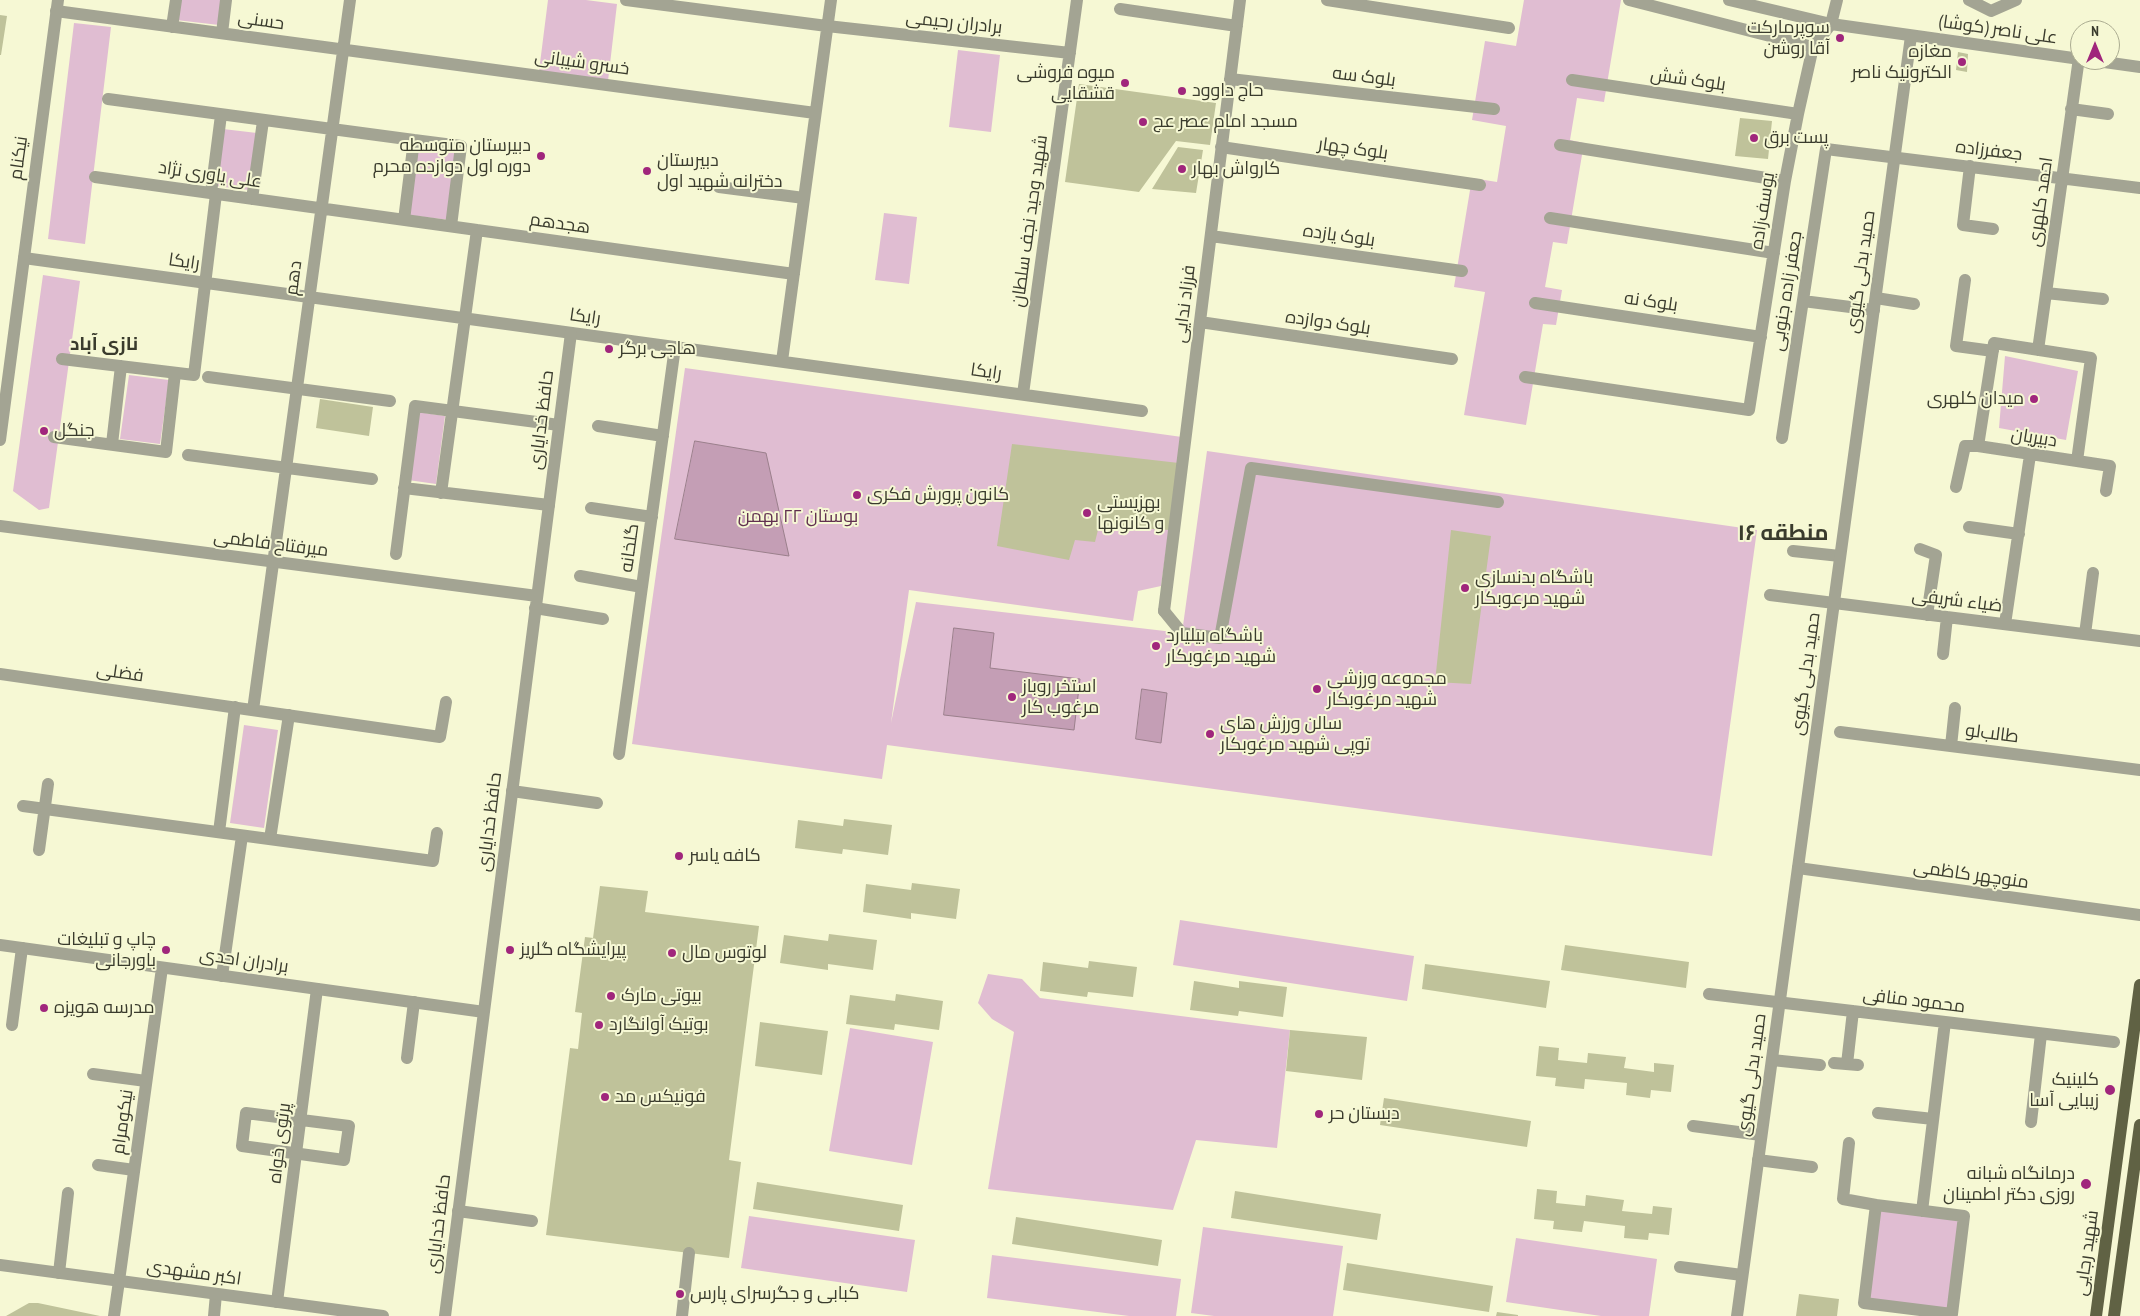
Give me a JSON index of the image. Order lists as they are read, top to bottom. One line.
{"streets":{"main road":["شهید رجایی"],"street":["حسنی","برادران رحیمی","علی ناصر (کوشا)","خسرو شیبانی","بلوک سه","بلوک شش","بلوک چهار","جعفرزاده","نیکنام","علی یاوری نژاد","احمد کلهری","یوسف‌زاده","شهید وحید نجف سلطان","هجدهم","بلوک یازده","رایکا","حمید بدلی گیوی","دهم","جعفر زاده جنوبی","بلوک نه","فرزاد ندایی","بلوک دوازده","حافظ خدایاری","دبیریان","میرفتاح فاطمی","گلخانه","ضیاء شریفی","فضلی","طالب‌لو","منوچهر کاظمی","برادران احدی","محمود منافی","نیکومرام","پرتوی خواه","اکبر مشهدی"]},"crossings":[["حسنی","خسرو شیبانی"],["حسنی","نیکنام"],["حسنی","دهم"],["برادران رحیمی","شهید وحید نجف سلطان"],["علی ناصر (کوشا)","یوسف‌زاده"],["علی ناصر (کوشا)","حمید بدلی گیوی"],["خسرو شیبانی","دهم"],["بلوک سه","فرزاد ندایی"],["بلوک شش","یوسف‌زاده"],["بلوک چهار","فرزاد ندایی"],["جعفرزاده","احمد کلهری"],["جعفرزاده","حمید بدلی گیوی"],["جعفرزاده","جعفر زاده جنوبی"],["نیکنام","رایکا"],["علی یاوری نژاد","هجدهم"],["علی یاوری نژاد","دهم"],["احمد کلهری","دبیریان"],["یوسف‌زاده","بلوک نه"],["شهید وحید نجف سلطان","رایکا"],["هجدهم","دهم"],["بلوک یازده","فرزاد ندایی"],["رایکا","دهم"],["رایکا","حافظ خدایاری"],["رایکا","گلخانه"],["حمید بدلی گیوی","ضیاء شریفی"],["حمید بدلی گیوی","منوچهر کاظمی"],["حمید بدلی گیوی","محمود منافی"],["دهم","میرفتاح فاطمی"],["دهم","فضلی"],["فرزاد ندایی","بلوک دوازده"],["حافظ خدایاری","میرفتاح فاطمی"],["حافظ خدایاری","برادران احدی"],["برادران احدی","نیکومرام"],["برادران احدی","پرتوی خواه"],["نیکومرام","اکبر مشهدی"],["پرتوی خواه","اکبر مشهدی"]],"districts":["نازی آباد","منطقه ۱۶"],"parks":["بوستان ۲۲ بهمن"],"places":["سوپرمارکت آقا روشن","مغازه الکترونیک ناصر","میوه فروشی قشقایی","حاج داوود","مسجد امام عصر عج","پست برق","دبیرستان متوسطه دوره اول دوازده محرم","کارواش بهار","دبيرستان دخترانه شهید اول","هاجی برگر","میدان کلهری","جنگل","کانون پرورش فکری","بهزیستی و کانونها","باشگاه بدنسازی شهید مرعوبکار","باشگاه بیلیارد شهید مرغوبکار","مجموعه ورزشی شهید مرغوبکار","استخر روباز مرغوب کار","سالن ورزش های توپی شهید مرغوبکار","کافه یاسر","چاپ و تبلیغات باورجانی","پیرایشگاه گلریز","لوتوس مال","بیوتی مارک","مدرسه هویزه","بوتیک آوانگارد","کلینیک زیبایی آسا","فونیکس مد","دبستان حر","درمانگاه شبانه روزی دکتر اطمینان","کبابی و جگرسرای پارس"],"north":"top"}
